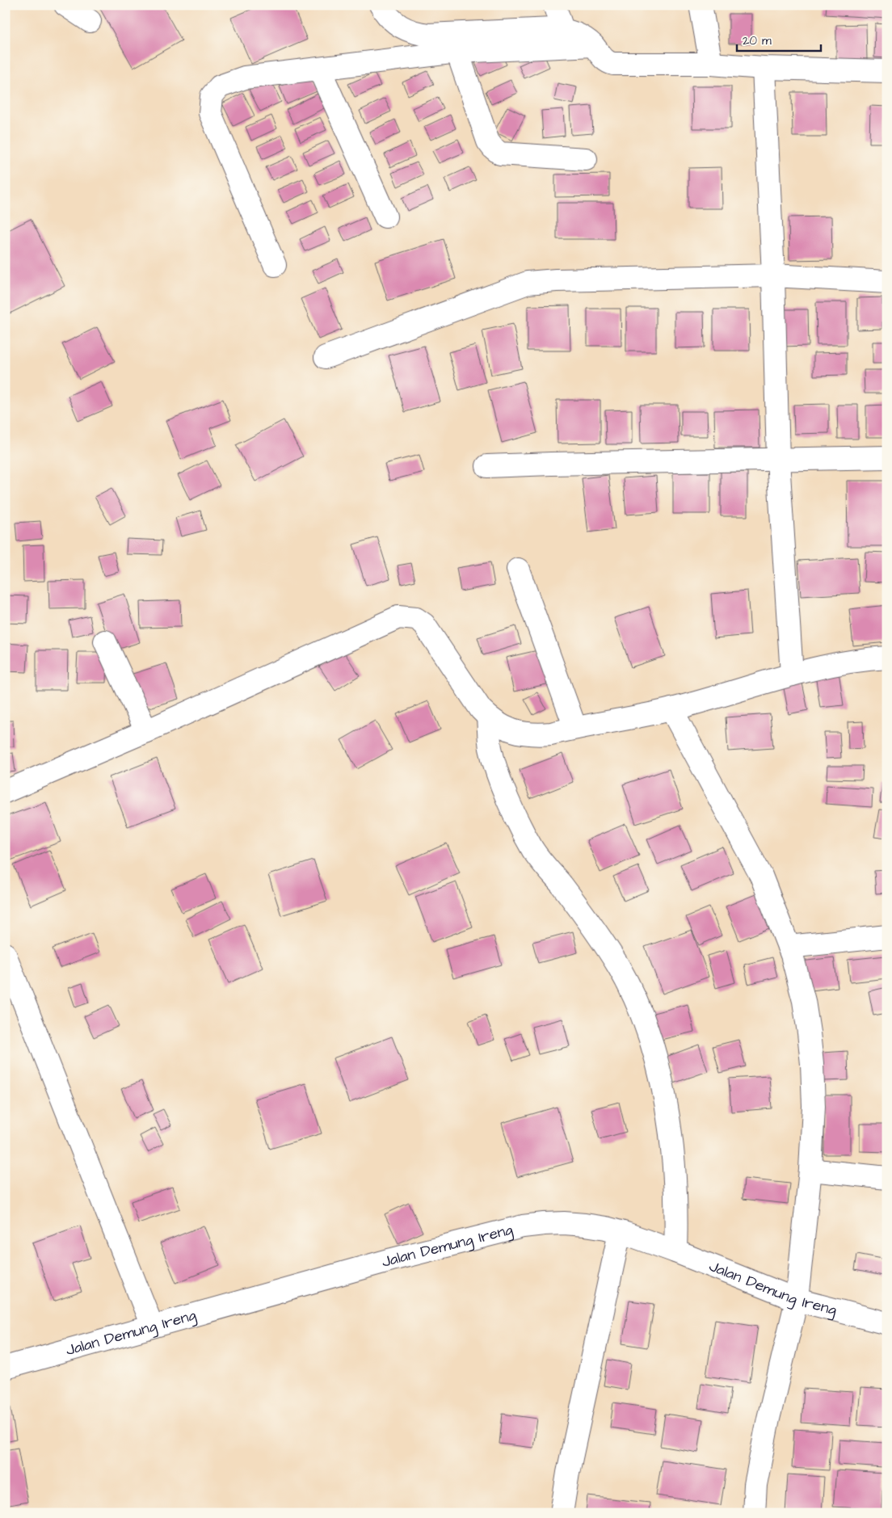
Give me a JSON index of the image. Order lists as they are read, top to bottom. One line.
{"streets":{"street":["Jalan Demung Ireng"]},"scale_bar":"20 m"}
